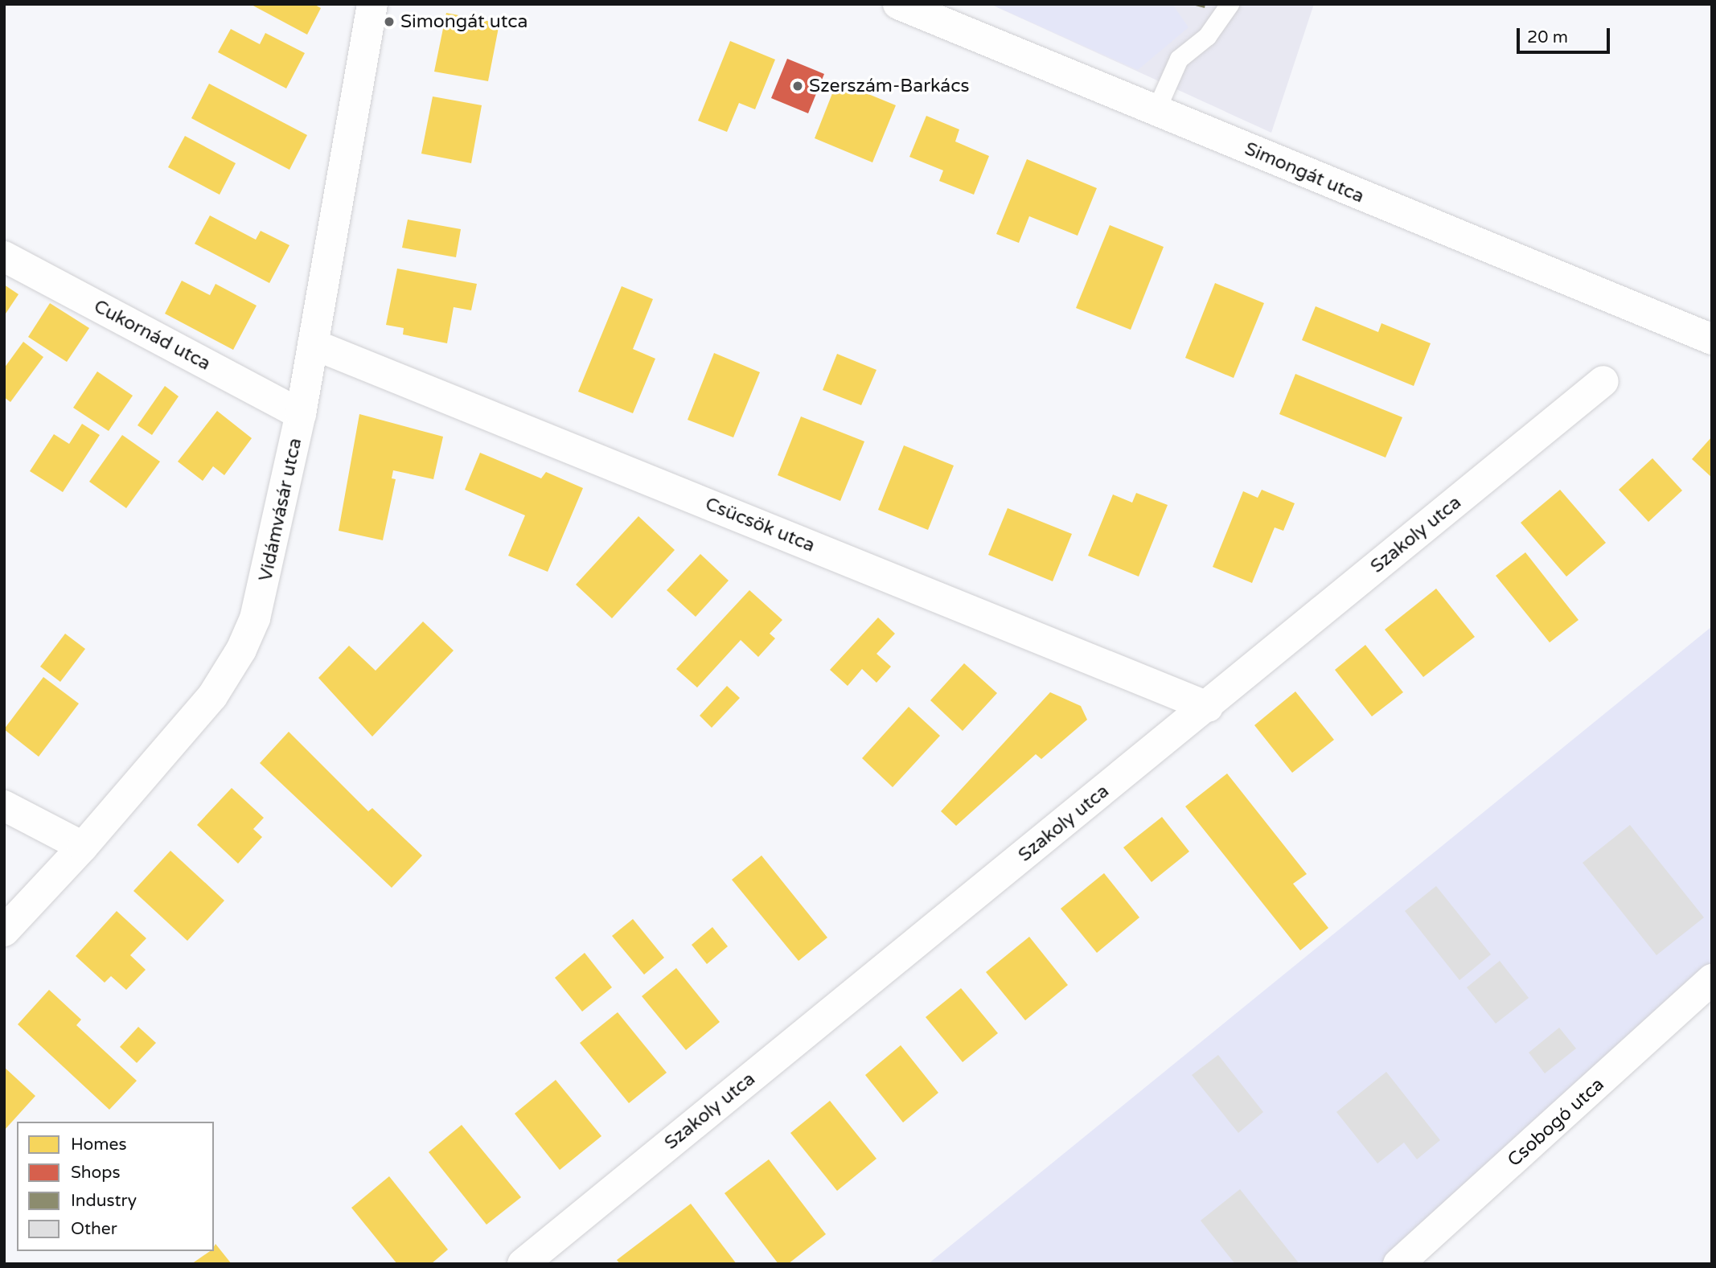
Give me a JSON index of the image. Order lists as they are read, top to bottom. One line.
{"streets":{"street":["Simongát utca","Cukornád utca","Vidámvásár utca","Csücsök utca","Szakoly utca","Csobogó utca"]},"crossings":[["Cukornád utca","Vidámvásár utca"],["Vidámvásár utca","Csücsök utca"],["Csücsök utca","Szakoly utca"]],"places":["Simongát utca","Szerszám-Barkács"],"legend":["Homes","Shops","Industry","Other"],"scale_bar":"20 m"}
